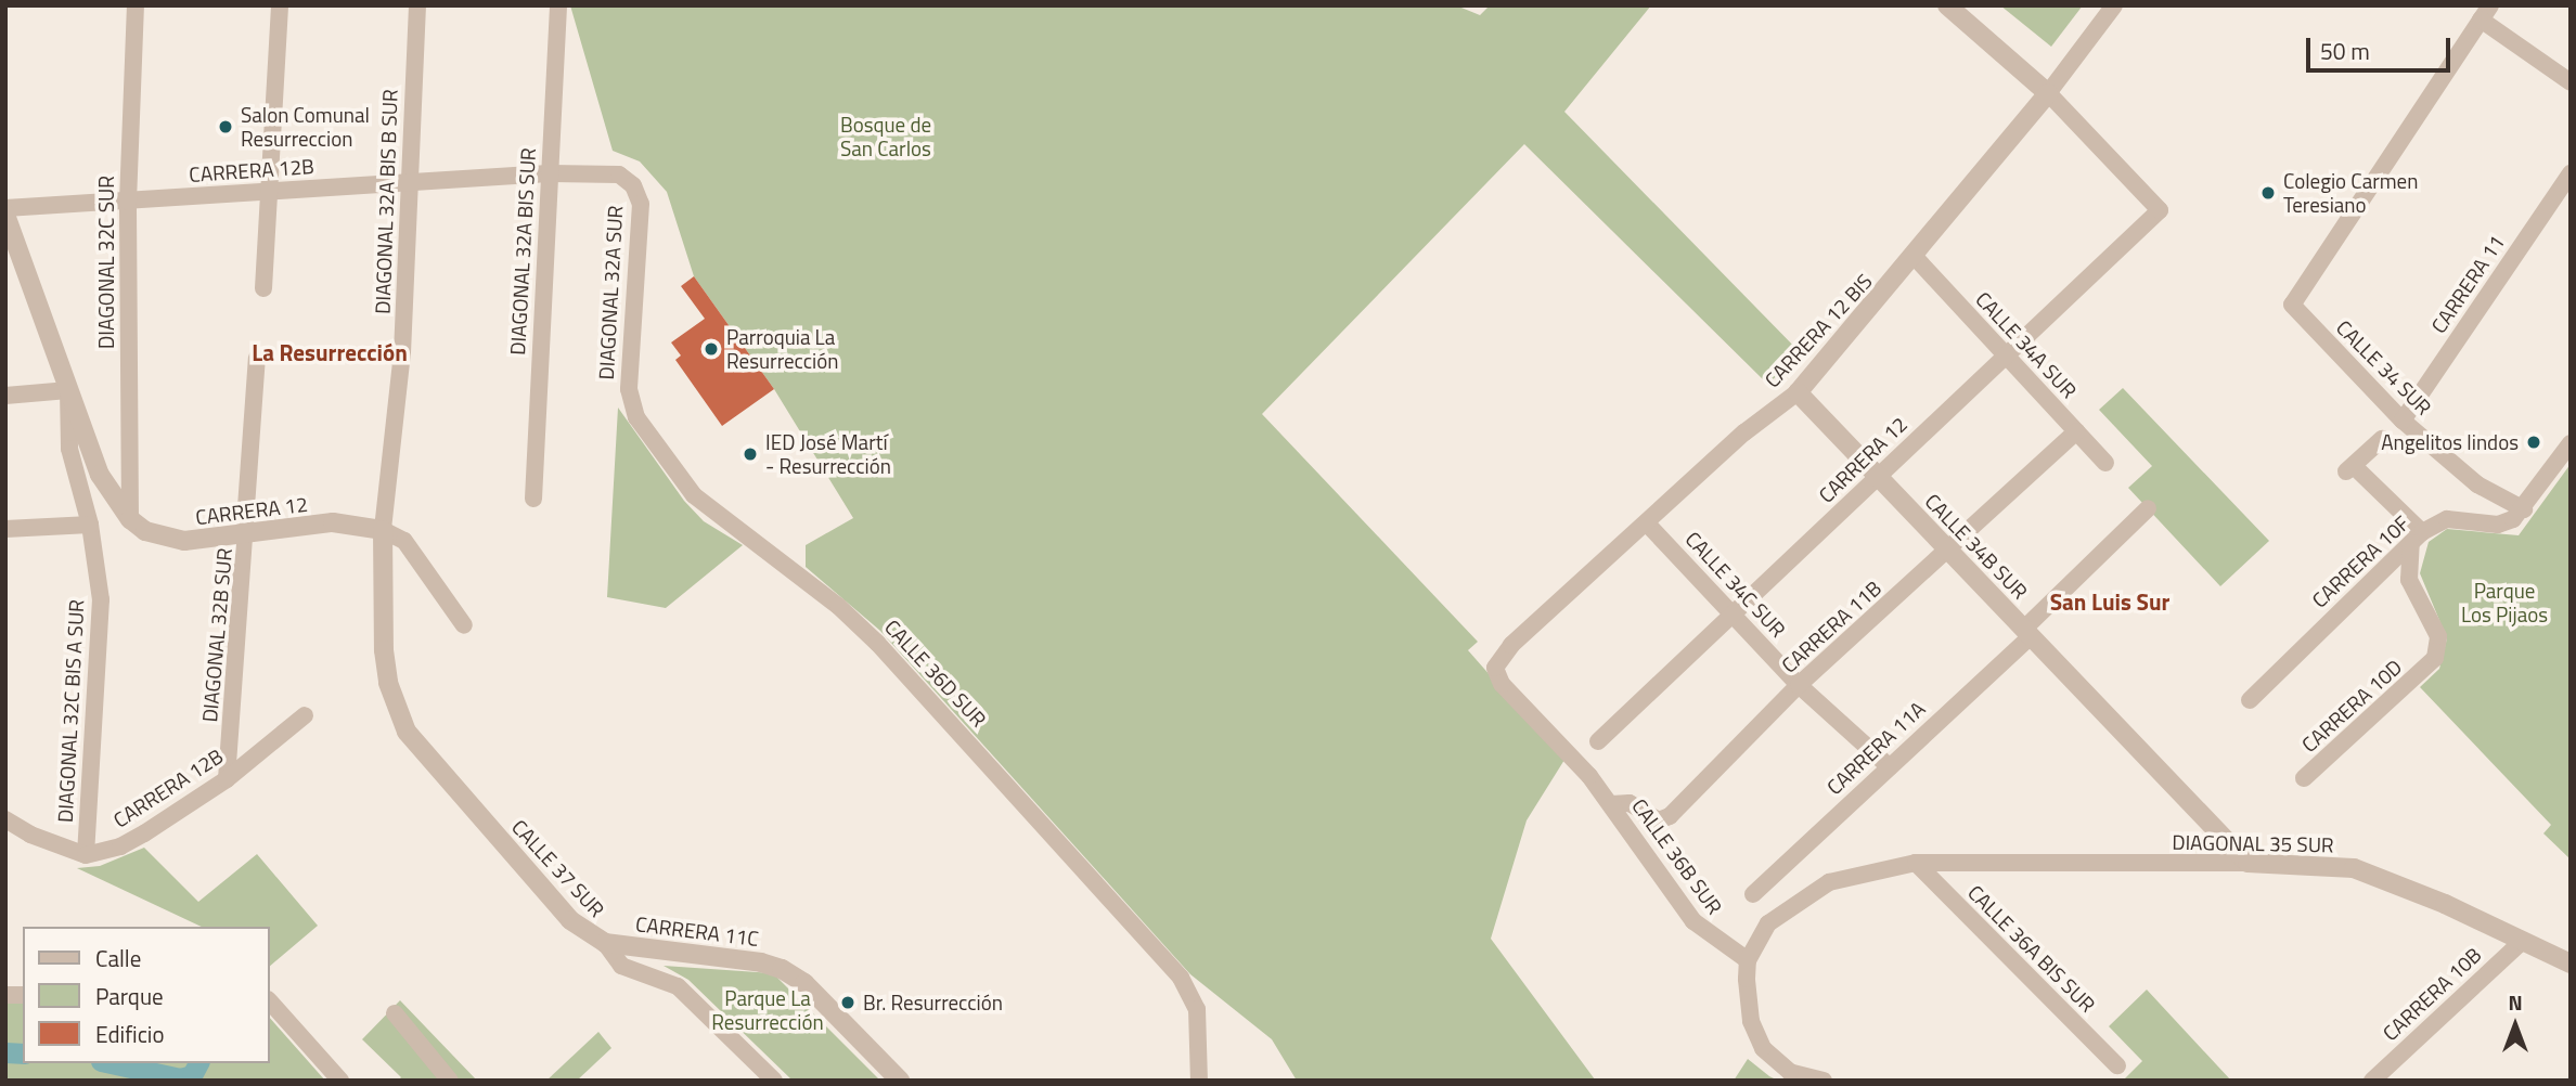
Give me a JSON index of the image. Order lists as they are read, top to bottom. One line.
{"streets":{"street":["CARRERA 12B","DIAGONAL 32A BIS B SUR","DIAGONAL 32A BIS SUR","DIAGONAL 32C SUR","CARRERA 11","DIAGONAL 32A SUR","CARRERA 12 BIS","CALLE 34A SUR","CALLE 34 SUR","CARRERA 12","CALLE 34B SUR","CARRERA 10F","CALLE 34C SUR","CARRERA 11B","DIAGONAL 32B SUR","CALLE 36D SUR","CARRERA 10D","DIAGONAL 32C BIS A SUR","CARRERA 11A","DIAGONAL 35 SUR","CALLE 36B SUR","CALLE 37 SUR","CARRERA 11C","CALLE 36A BIS SUR","CARRERA 10B"]},"crossings":[["CARRERA 12B","DIAGONAL 32A BIS B SUR"],["CARRERA 12B","DIAGONAL 32A BIS SUR"],["CARRERA 12B","DIAGONAL 32C SUR"],["CARRERA 12B","DIAGONAL 32A SUR"],["CARRERA 12B","DIAGONAL 32B SUR"],["CARRERA 12B","DIAGONAL 32C BIS A SUR"],["DIAGONAL 32A BIS B SUR","CARRERA 12"],["DIAGONAL 32A BIS B SUR","CALLE 37 SUR"],["DIAGONAL 32C SUR","CARRERA 12"],["DIAGONAL 32C SUR","DIAGONAL 32C BIS A SUR"],["CARRERA 11","CALLE 34 SUR"],["DIAGONAL 32A SUR","CALLE 36D SUR"],["CARRERA 12 BIS","CALLE 34A SUR"],["CARRERA 12 BIS","CARRERA 12"],["CARRERA 12 BIS","CALLE 34B SUR"],["CARRERA 12 BIS","CALLE 34C SUR"],["CARRERA 12 BIS","CALLE 36B SUR"],["CALLE 34A SUR","CARRERA 12"],["CALLE 34A SUR","CARRERA 11B"],["CALLE 34 SUR","CARRERA 10F"],["CARRERA 12","CALLE 34B SUR"],["CARRERA 12","CALLE 34C SUR"],["CARRERA 12","DIAGONAL 32B SUR"],["CARRERA 12","DIAGONAL 32C BIS A SUR"],["CALLE 34B SUR","CARRERA 11B"],["CALLE 34B SUR","CARRERA 11A"],["CALLE 34B SUR","DIAGONAL 35 SUR"],["CARRERA 10F","CARRERA 10D"],["CALLE 34C SUR","CARRERA 11B"],["CALLE 34C SUR","CARRERA 11A"],["CARRERA 11B","CALLE 36B SUR"],["DIAGONAL 35 SUR","CALLE 36B SUR"],["DIAGONAL 35 SUR","CALLE 36A BIS SUR"],["DIAGONAL 35 SUR","CARRERA 10B"],["CALLE 37 SUR","CARRERA 11C"]],"districts":["La Resurrección","San Luis Sur"],"parks":["Bosque de San Carlos","Parque Los Pijaos","Parque La Resurrección"],"places":["Salon Comunal Resurreccion","Colegio Carmen Teresiano","Parroquia La Resurrección","Angelitos lindos","IED José Martí - Resurrección","Br. Resurrección"],"legend":["Calle","Parque","Edificio"],"scale_bar":"50 m","north":"top"}
